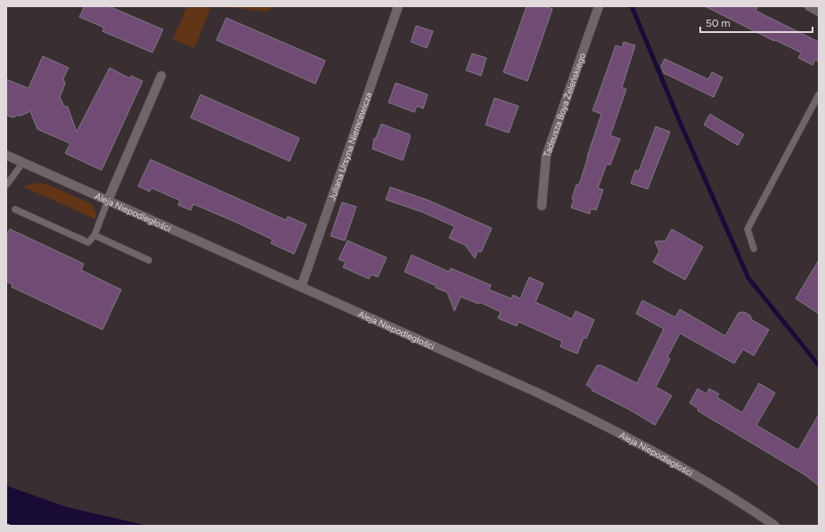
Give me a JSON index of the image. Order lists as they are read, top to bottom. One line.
{"streets":{"street":["Tadeusza Boya Żeleńskiego","Juliana Ursyna Niemcewicza","Aleja Niepodległości"]},"crossings":[["Juliana Ursyna Niemcewicza","Aleja Niepodległości"]],"scale_bar":"50 m"}
